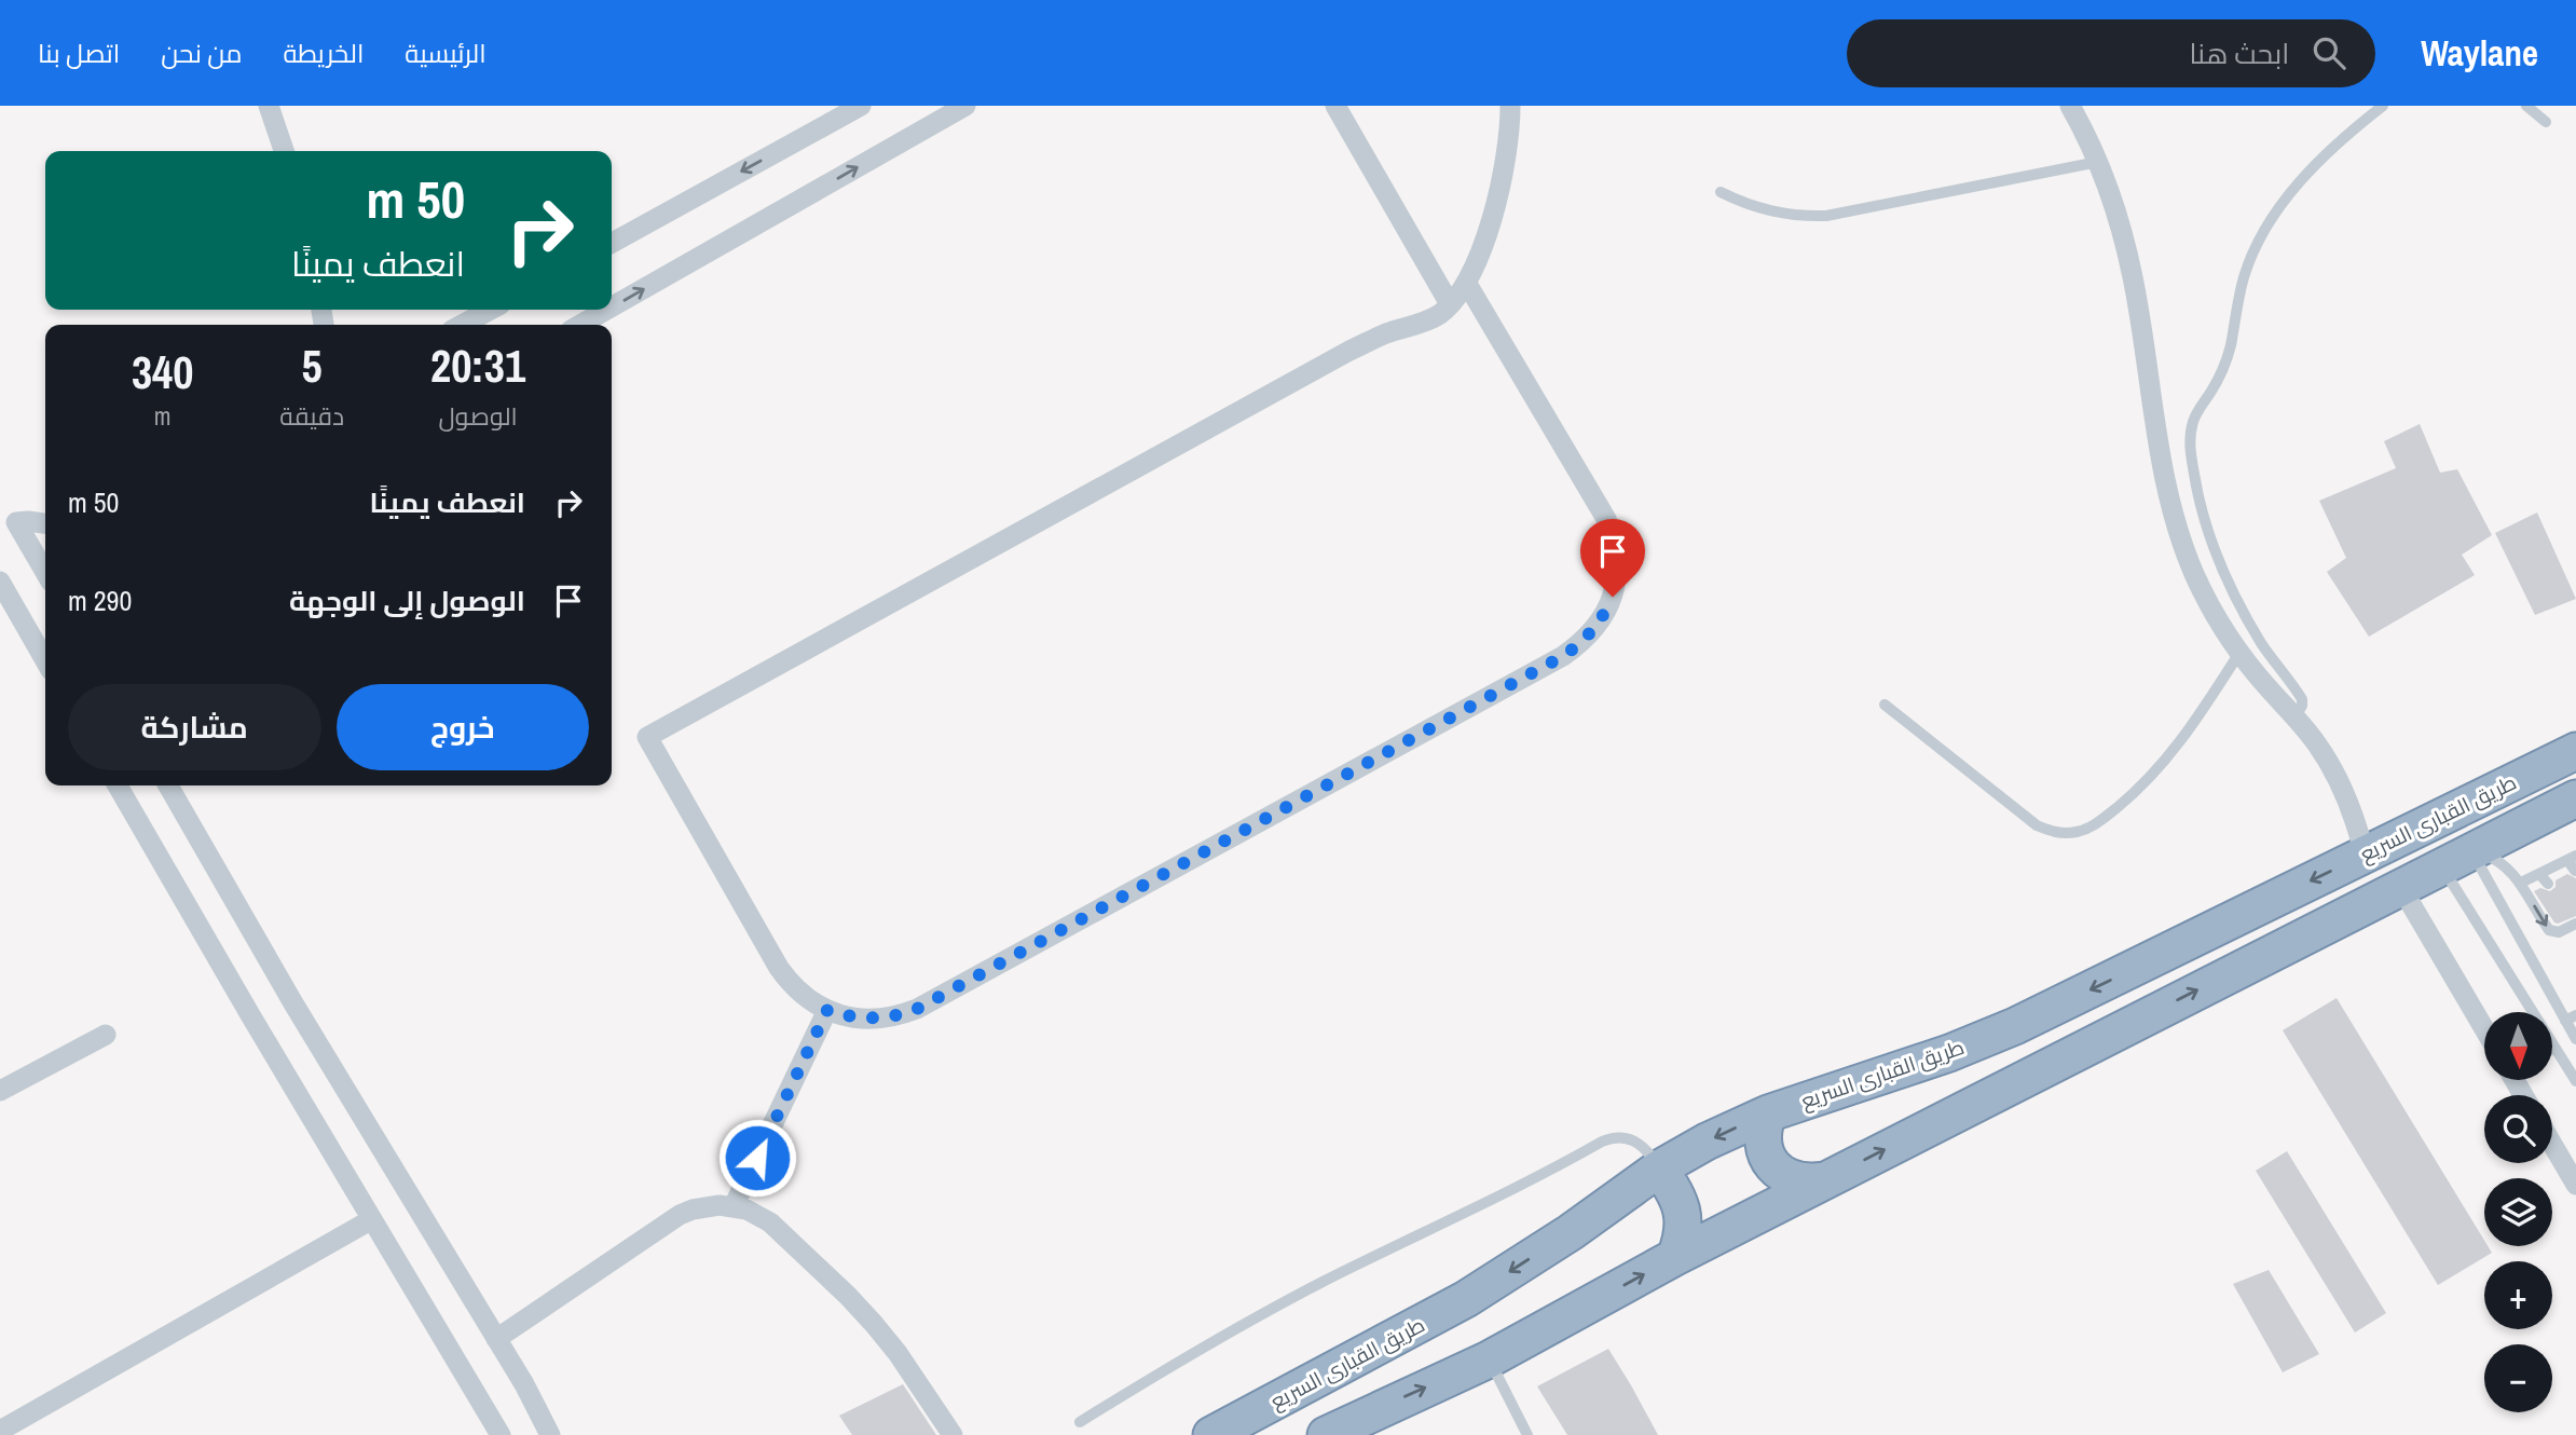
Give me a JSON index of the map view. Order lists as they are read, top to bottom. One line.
{"streets":{"highway":["طريق القبارى السريع"]},"north":"bottom","page":{"header":"Waylane","search":"ابحث هنا","nav":["الرئيسية","الخريطة","من نحن","اتصل بنا"],"turn":["50 m","انعطف يمينًا"],"eta":["20:31","الوصول","5","دقيقة","340","m"],"list":[{"name":"انعطف يمينًا","value":"50 m"},{"name":"الوصول إلى الوجهة","value":"290 m"}],"buttons":["خروج","مشاركة"],"map_buttons":["+","−"]}}
